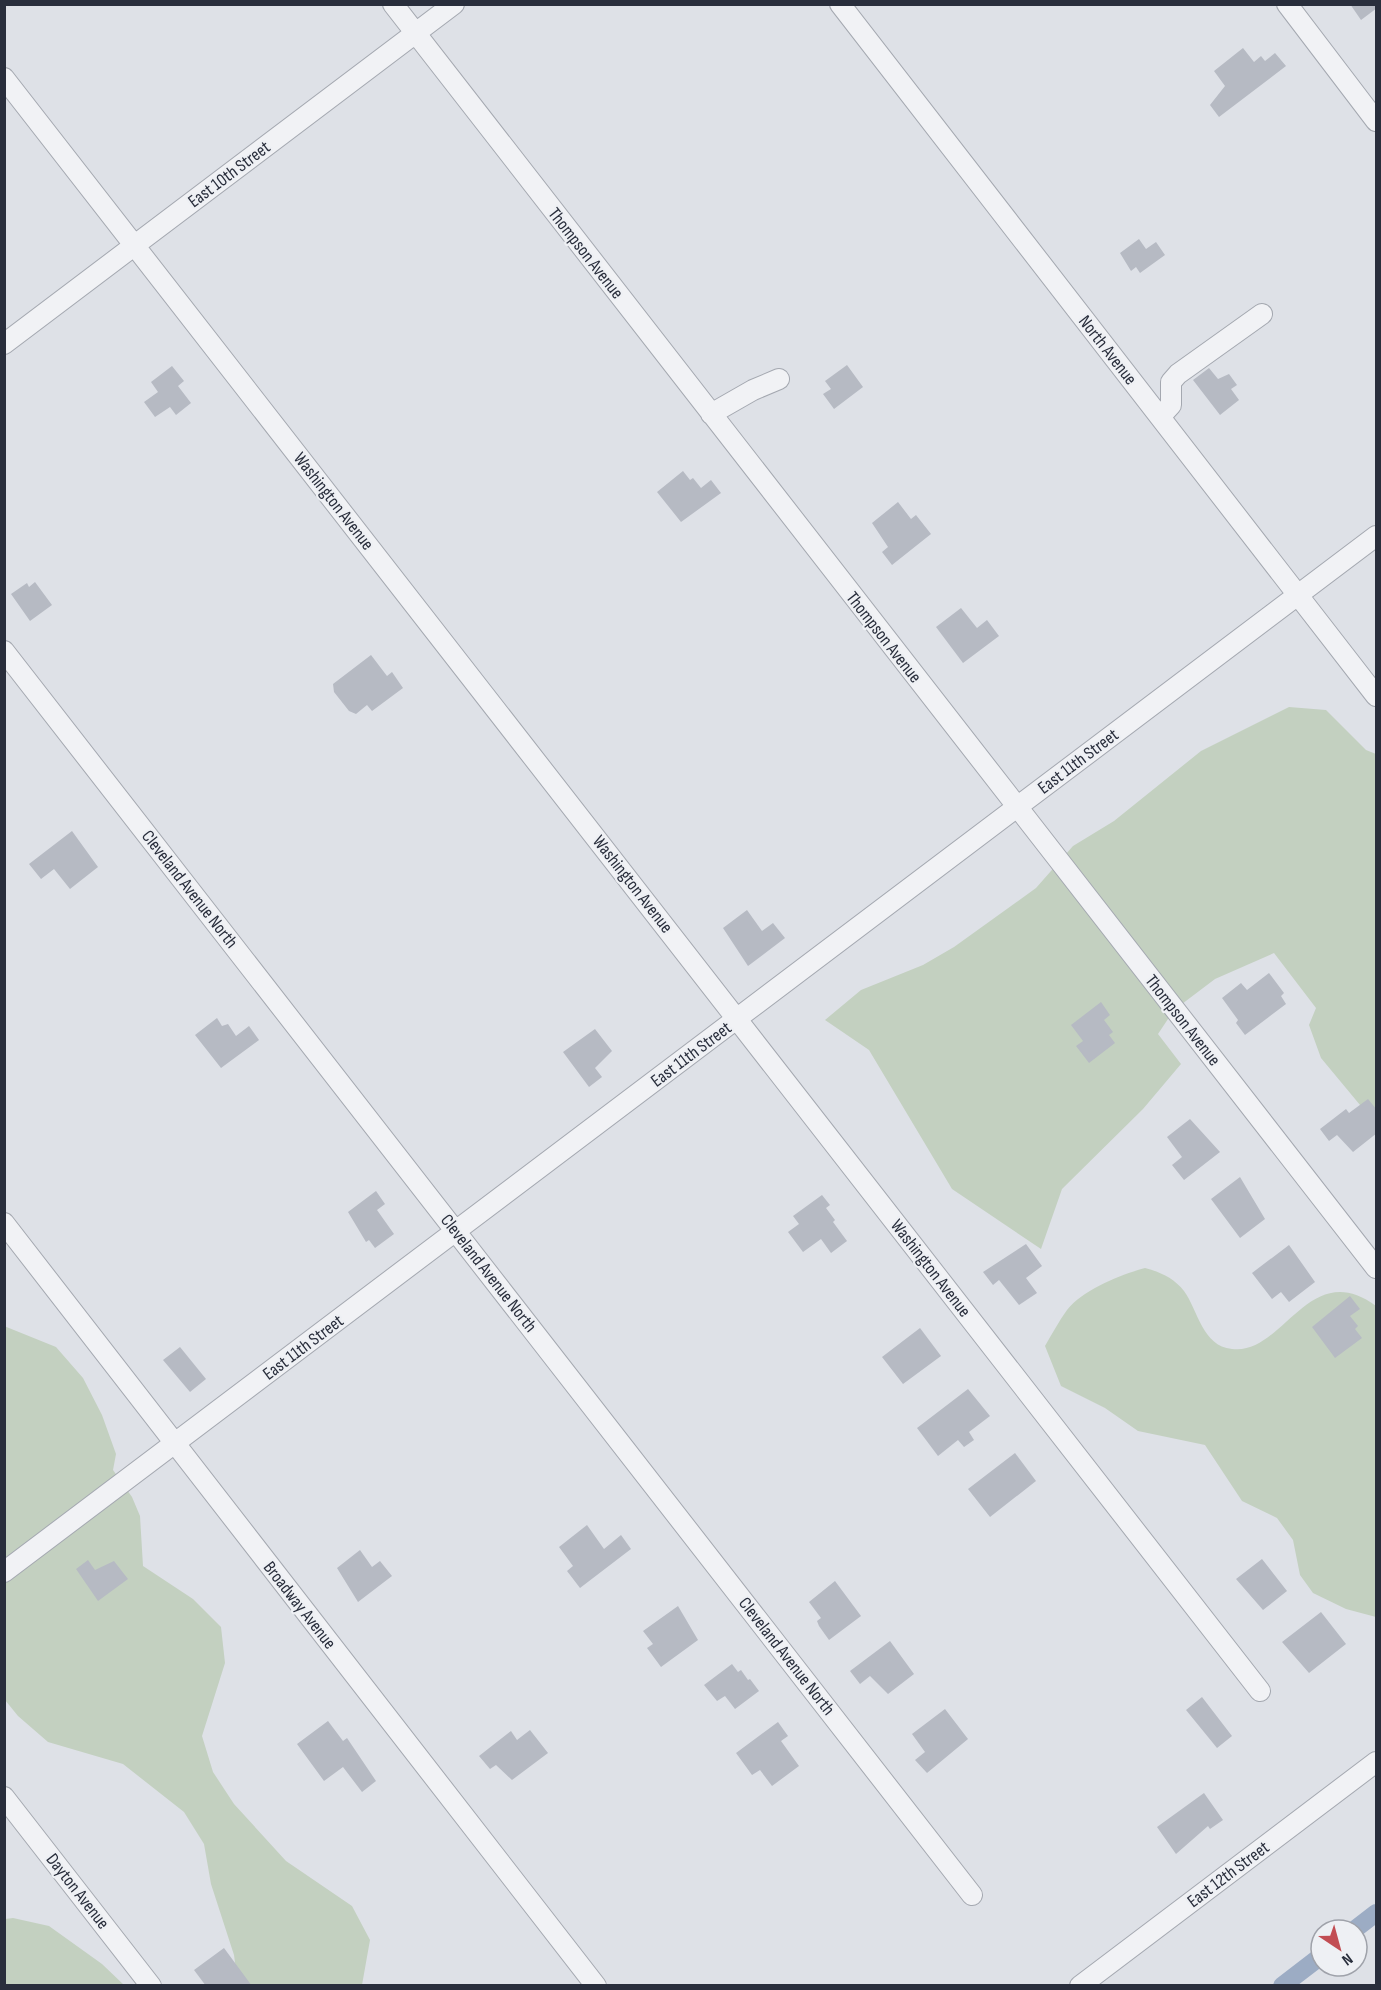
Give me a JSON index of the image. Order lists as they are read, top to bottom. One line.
{"streets":{"street":["East 10th Street","Thompson Avenue","North Avenue","Washington Avenue","East 11th Street","Cleveland Avenue North","Broadway Avenue","East 12th Street","Dayton Avenue"]},"crossings":[["East 10th Street","Thompson Avenue"],["East 10th Street","Washington Avenue"],["Thompson Avenue","East 11th Street"],["North Avenue","East 11th Street"],["Washington Avenue","East 11th Street"],["East 11th Street","Cleveland Avenue North"],["East 11th Street","Broadway Avenue"]],"north":"bottom right"}
